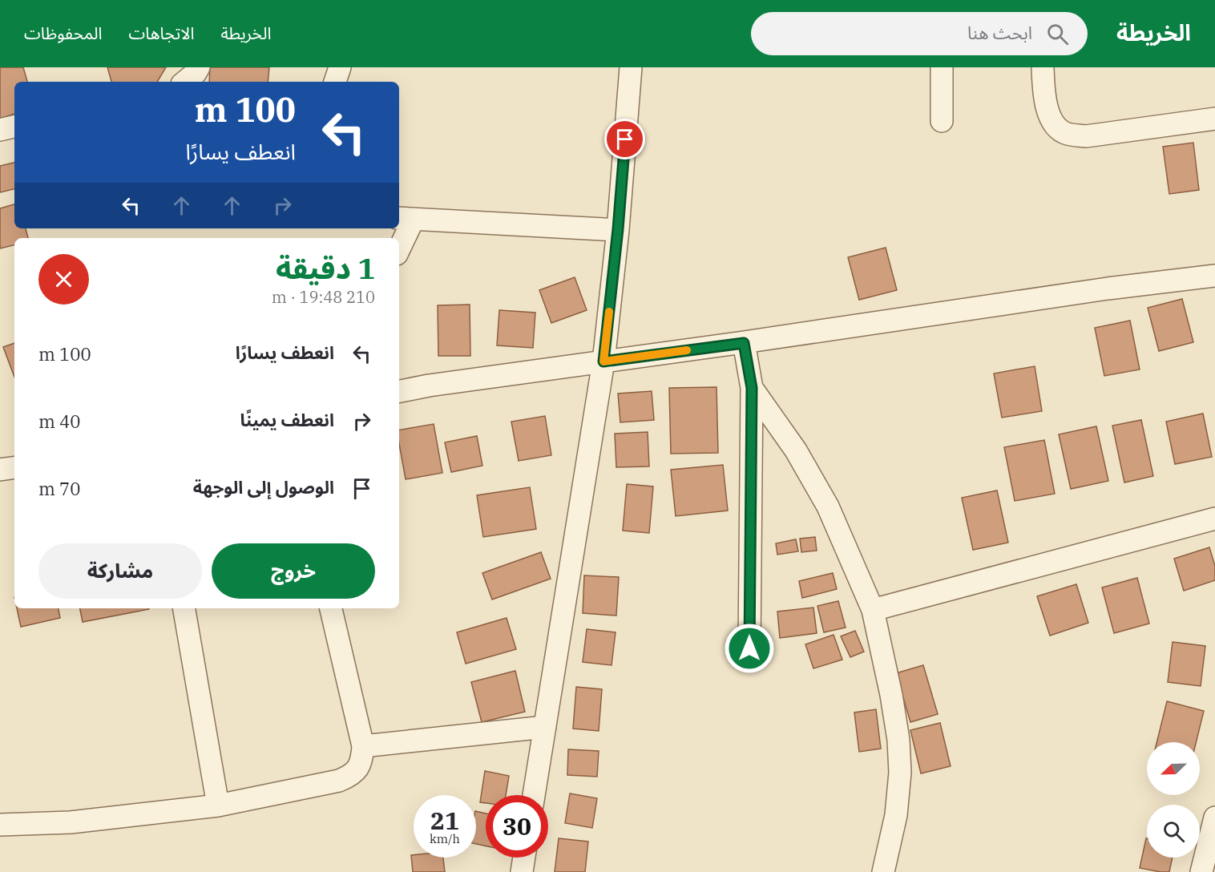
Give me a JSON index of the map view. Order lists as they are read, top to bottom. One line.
{"north":"bottom left","page":{"header":"الخريطة","search":"ابحث هنا","nav":["الخريطة","الاتجاهات","المحفوظات"],"turn":["100 m","انعطف يسارًا"],"heading":["1 دقيقة","210 m · 19:48"],"list":[{"name":"انعطف يسارًا","value":"100 m"},{"name":"انعطف يمينًا","value":"40 m"},{"name":"الوصول إلى الوجهة","value":"70 m"}],"buttons":["خروج","مشاركة"],"speed":"21 km/h","limit":"30"}}
